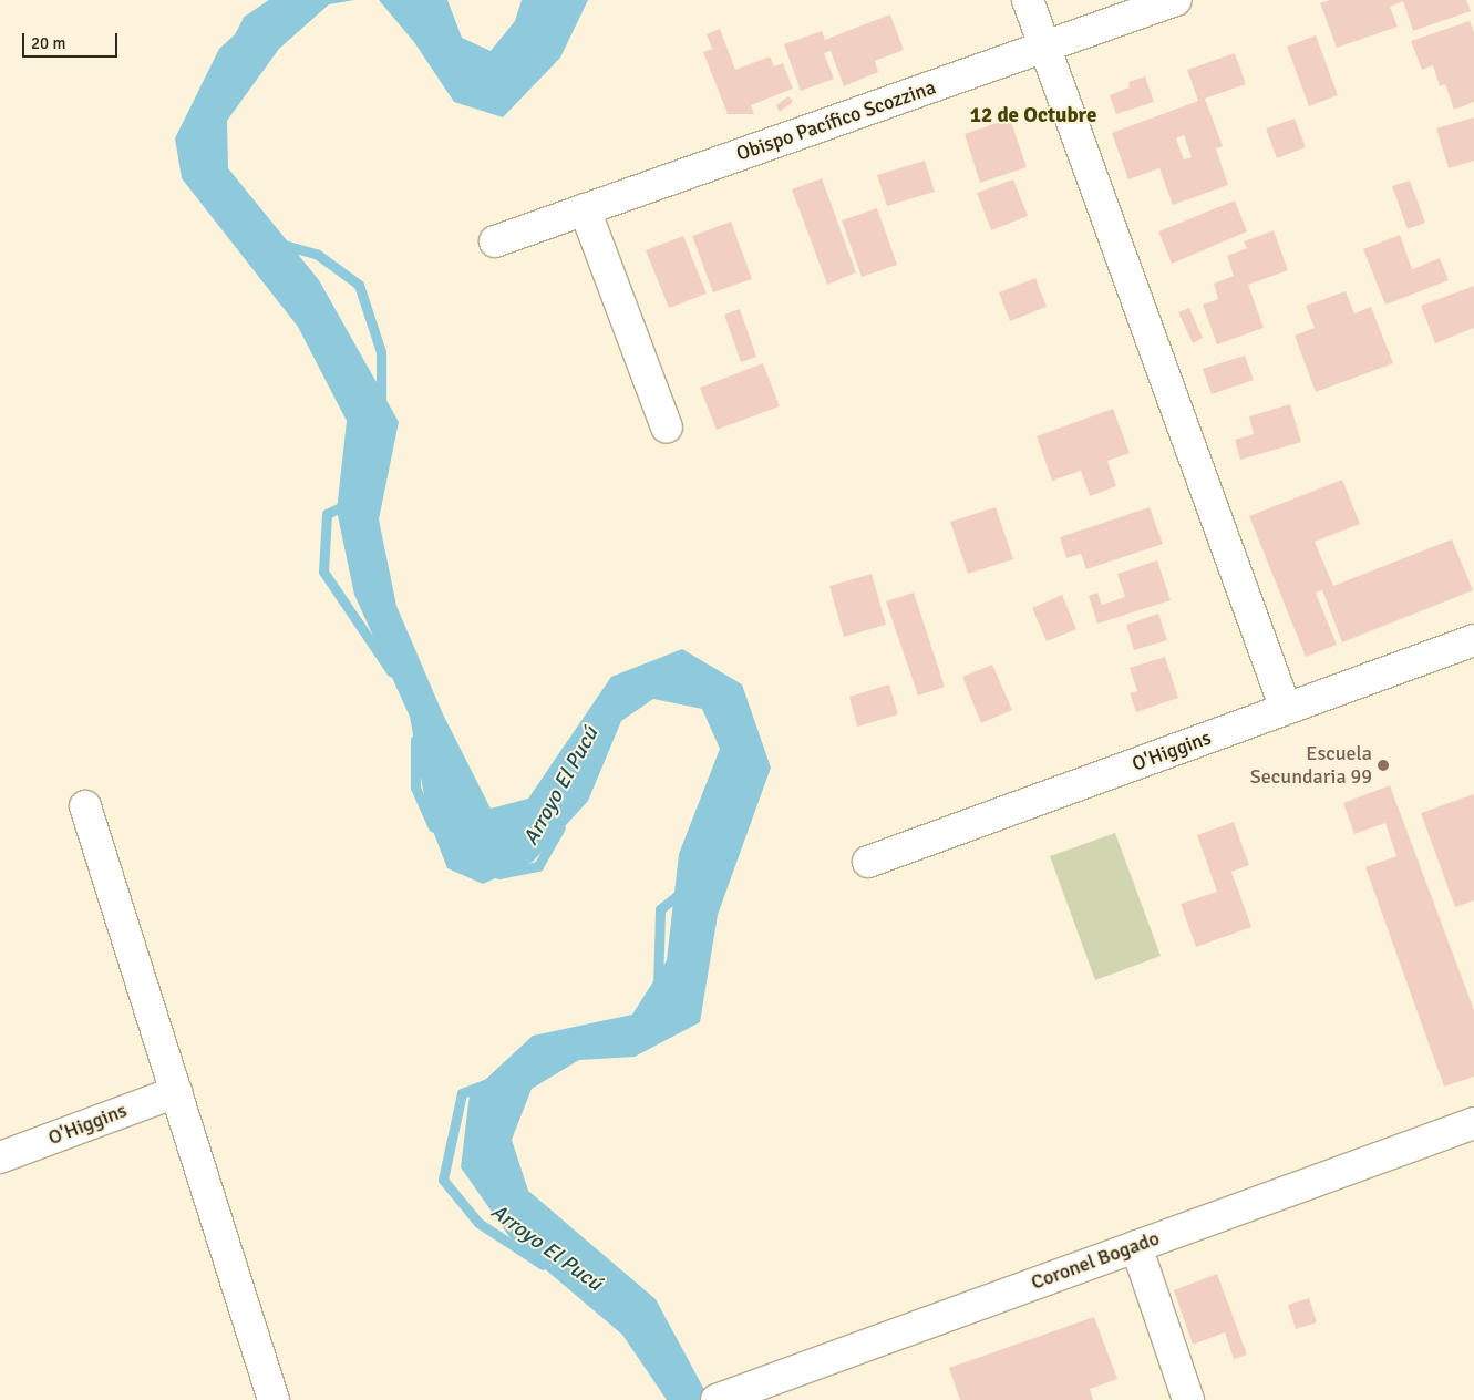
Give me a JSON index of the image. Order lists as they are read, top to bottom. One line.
{"streets":{"street":["Obispo Pacífico Scozzina","O'Higgins","Coronel Bogado"]},"districts":["12 de Octubre"],"water":["Arroyo El Pucú"],"places":["Escuela Secundaria 99"],"scale_bar":"20 m"}
